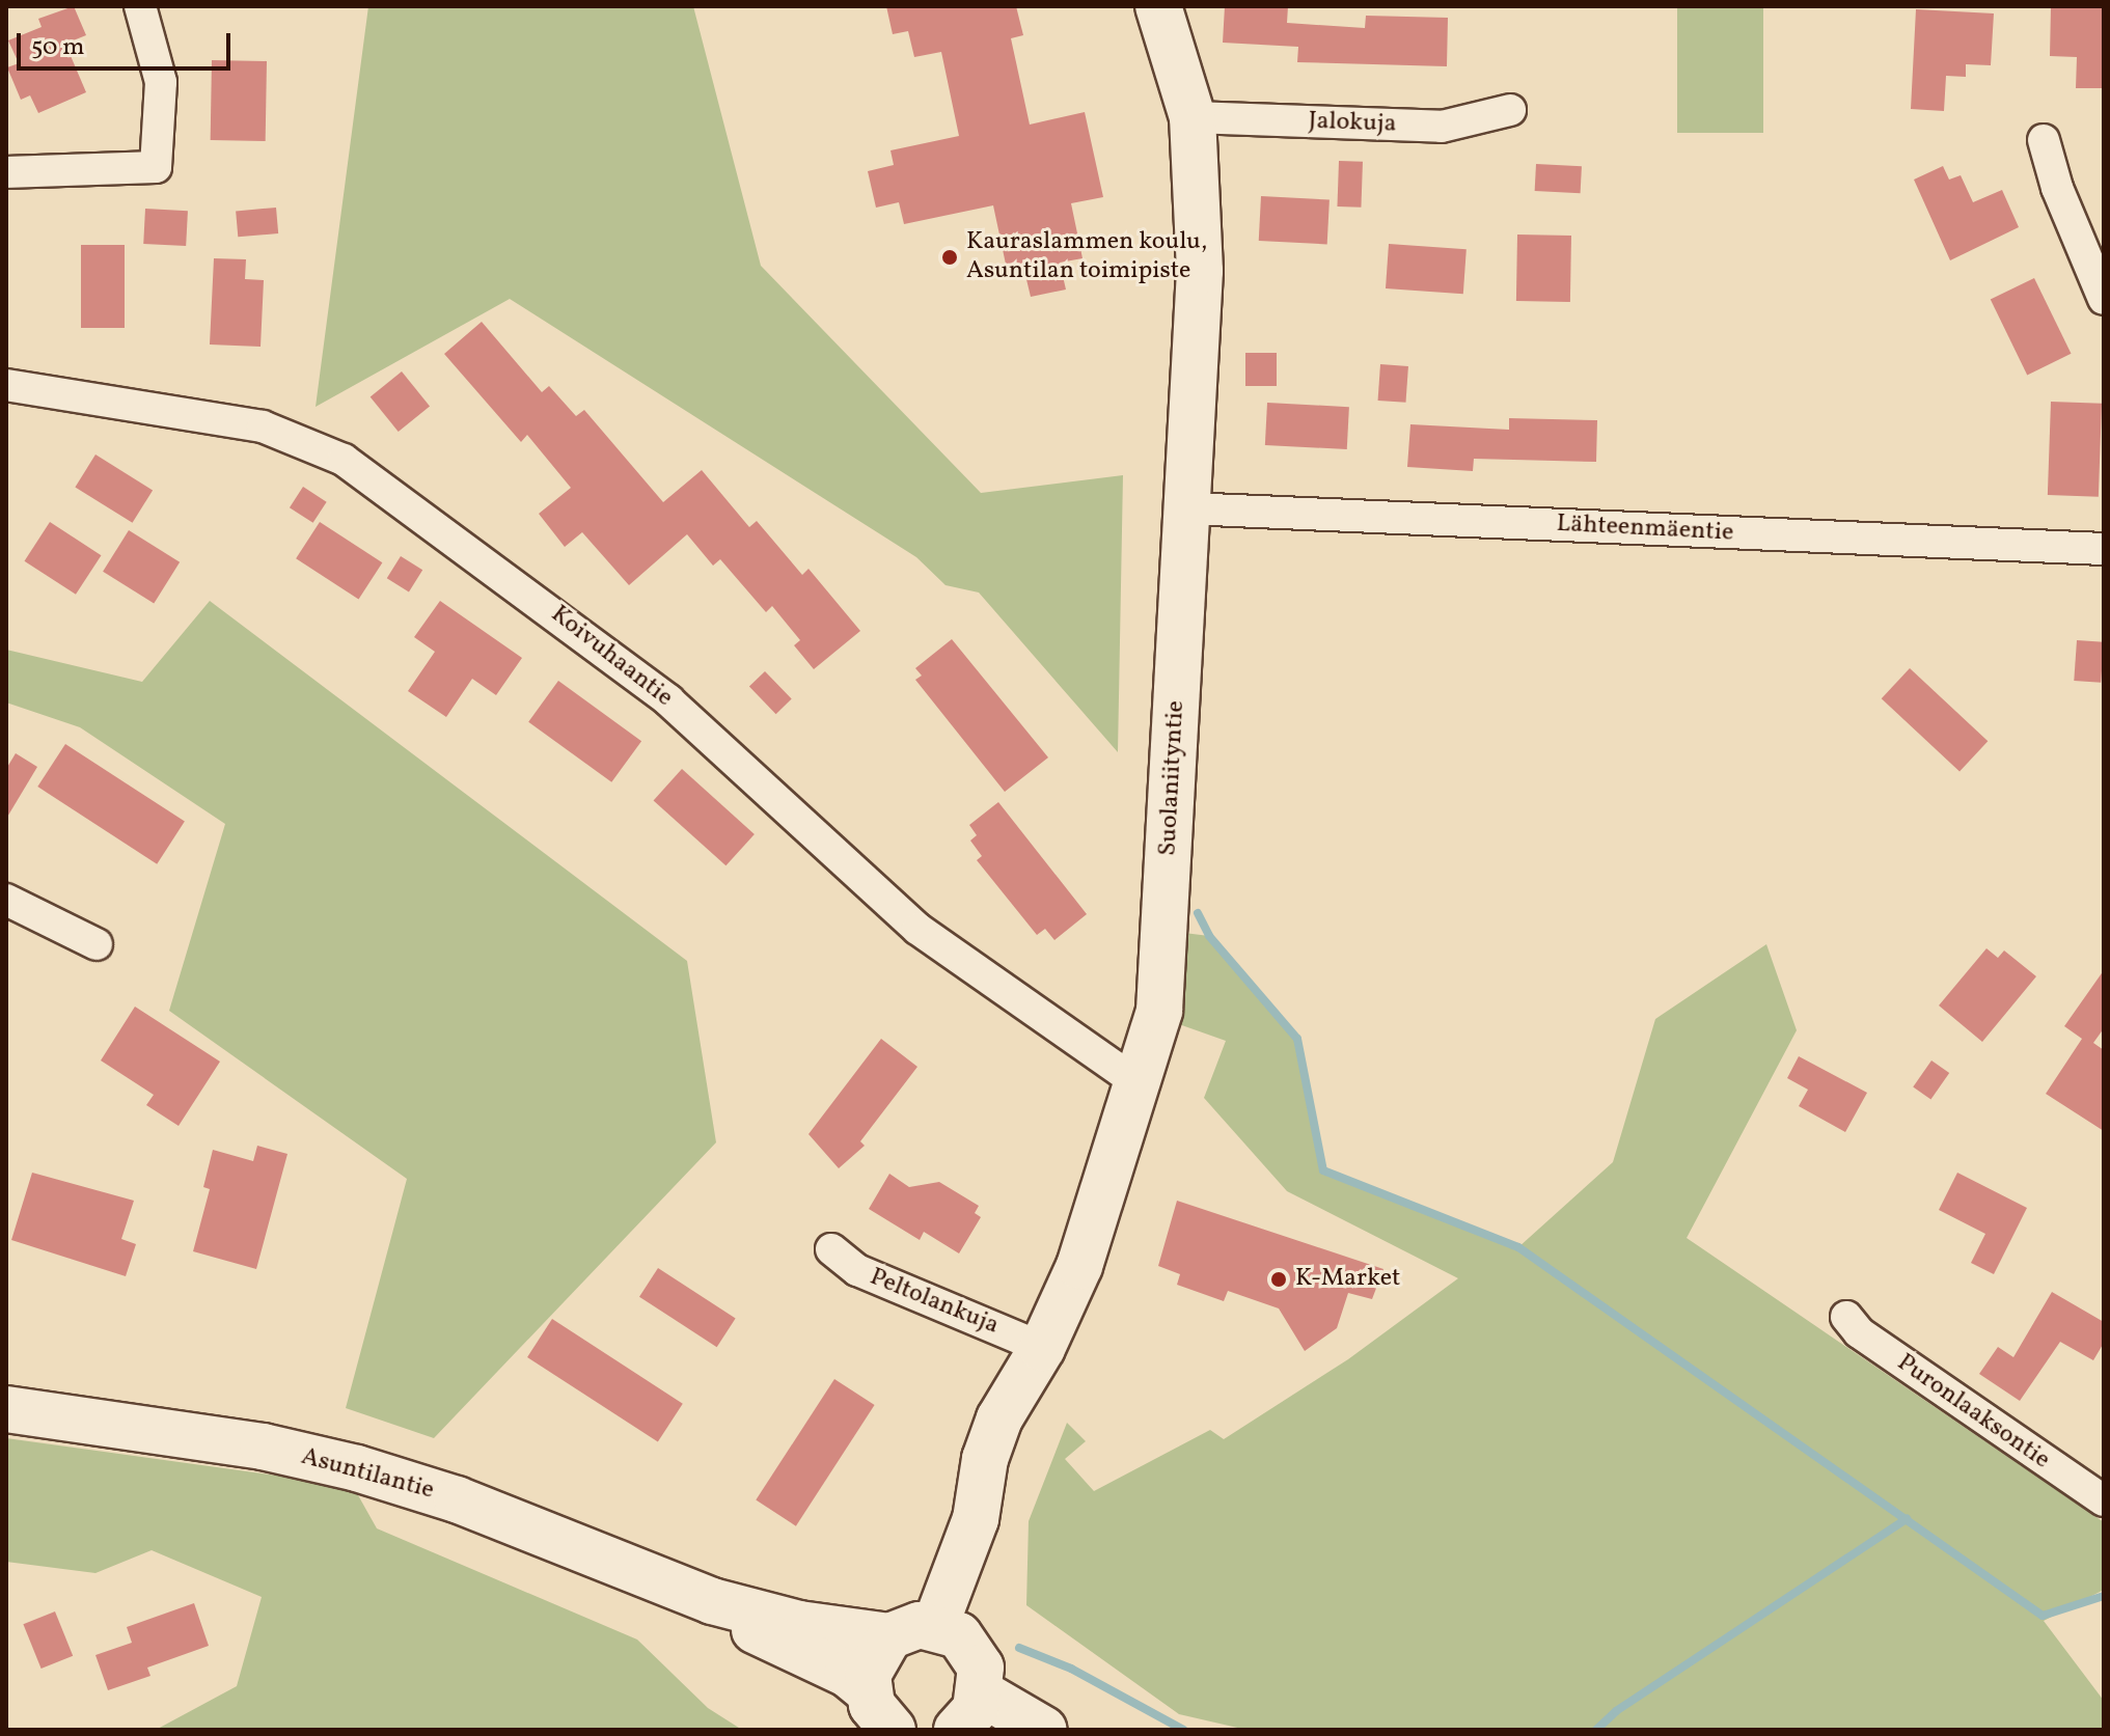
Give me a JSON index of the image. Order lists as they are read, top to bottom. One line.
{"streets":{"street":["Jalokuja","Lähteenmäentie","Koivuhaantie","Suolaniityntie","Peltolankuja","Puronlaaksontie","Asuntilantie"]},"crossings":[["Jalokuja","Suolaniityntie"],["Lähteenmäentie","Suolaniityntie"],["Koivuhaantie","Suolaniityntie"],["Suolaniityntie","Peltolankuja"]],"places":["Kauraslammen koulu, Asuntilan toimipiste","K-Market"],"scale_bar":"50 m"}
